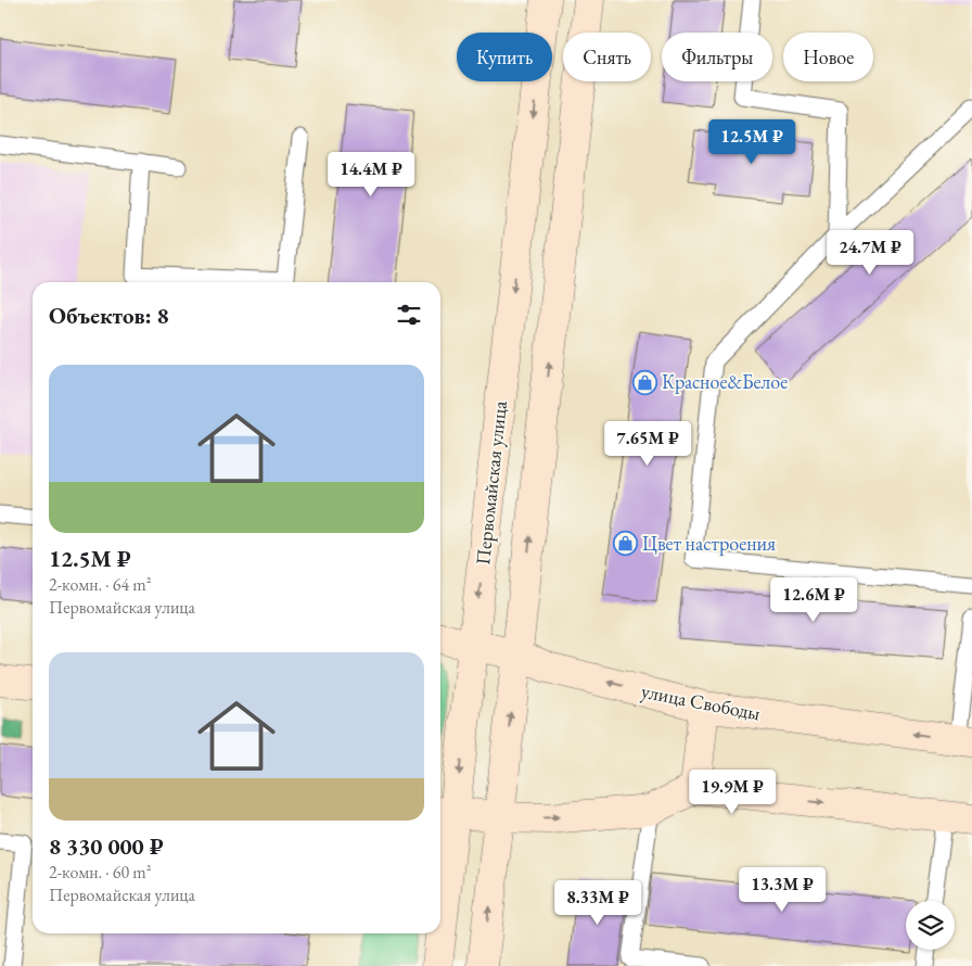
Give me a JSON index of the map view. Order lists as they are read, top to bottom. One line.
{"streets":{"main road":["Первомайская улица","улица Свободы"]},"crossings":[["Первомайская улица","улица Свободы"]],"places":{"shop":["Красное&Белое","Цвет настроения"]},"page":{"chip":["Купить","Снять","Фильтры","Новое"],"price":["12.5M ₽","14.4M ₽","24.7M ₽","7.65M ₽","12.6M ₽","19.9M ₽","13.3M ₽","8.33M ₽"],"heading":"Объектов: 8","list":[{"name":"12.5M ₽","note":"2-комн. · 64 m² · Первомайская улица"},{"name":"8 330 000 ₽","note":"2-комн. · 60 m² · Первомайская улица"}]}}
